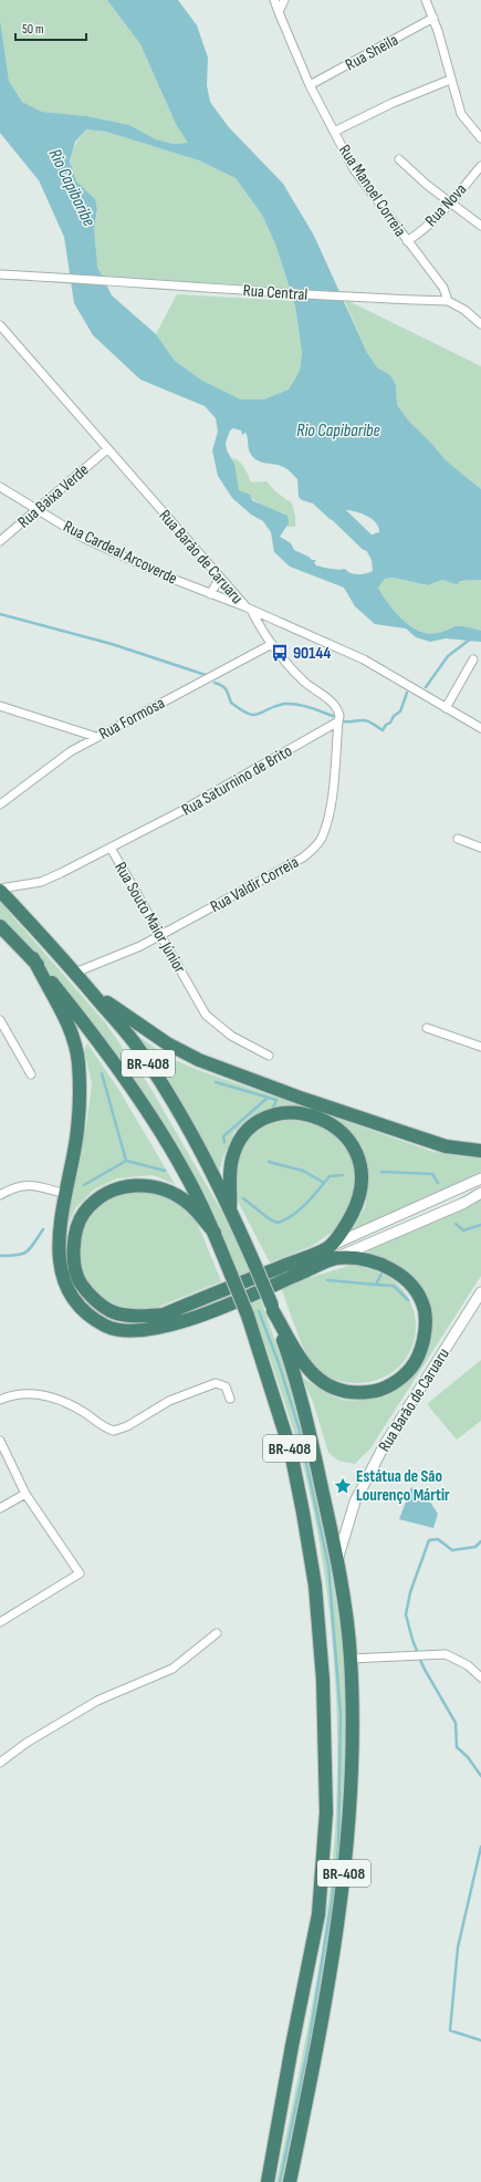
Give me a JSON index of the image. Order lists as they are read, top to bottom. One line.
{"streets":{"highway":["BR-408"],"street":["Rua Sheila","Rua Manoel Correia","Rua Nova","Rua Central","Rua Baixa Verde","Rua Cardeal Arcoverde","Rua Barão de Caruaru","Rua Formosa","Rua Saturnino de Brito","Rua Valdir Correia","Rua Souto Maior Júnior"]},"crossings":[["Rua Sheila","Rua Manoel Correia"],["Rua Manoel Correia","Rua Nova"],["Rua Manoel Correia","Rua Central"],["Rua Baixa Verde","Rua Cardeal Arcoverde"],["Rua Baixa Verde","Rua Barão de Caruaru"],["Rua Cardeal Arcoverde","Rua Barão de Caruaru"],["Rua Barão de Caruaru","BR-408"],["Rua Saturnino de Brito","Rua Valdir Correia"],["Rua Saturnino de Brito","Rua Souto Maior Júnior"],["Rua Saturnino de Brito","BR-408"],["Rua Valdir Correia","Rua Souto Maior Júnior"],["Rua Valdir Correia","BR-408"]],"water":["Rio Capibaribe"],"places":{"bus stop":["90144"],"place":["Estátua de São Lourenço Mártir"]},"scale_bar":"50 m"}
